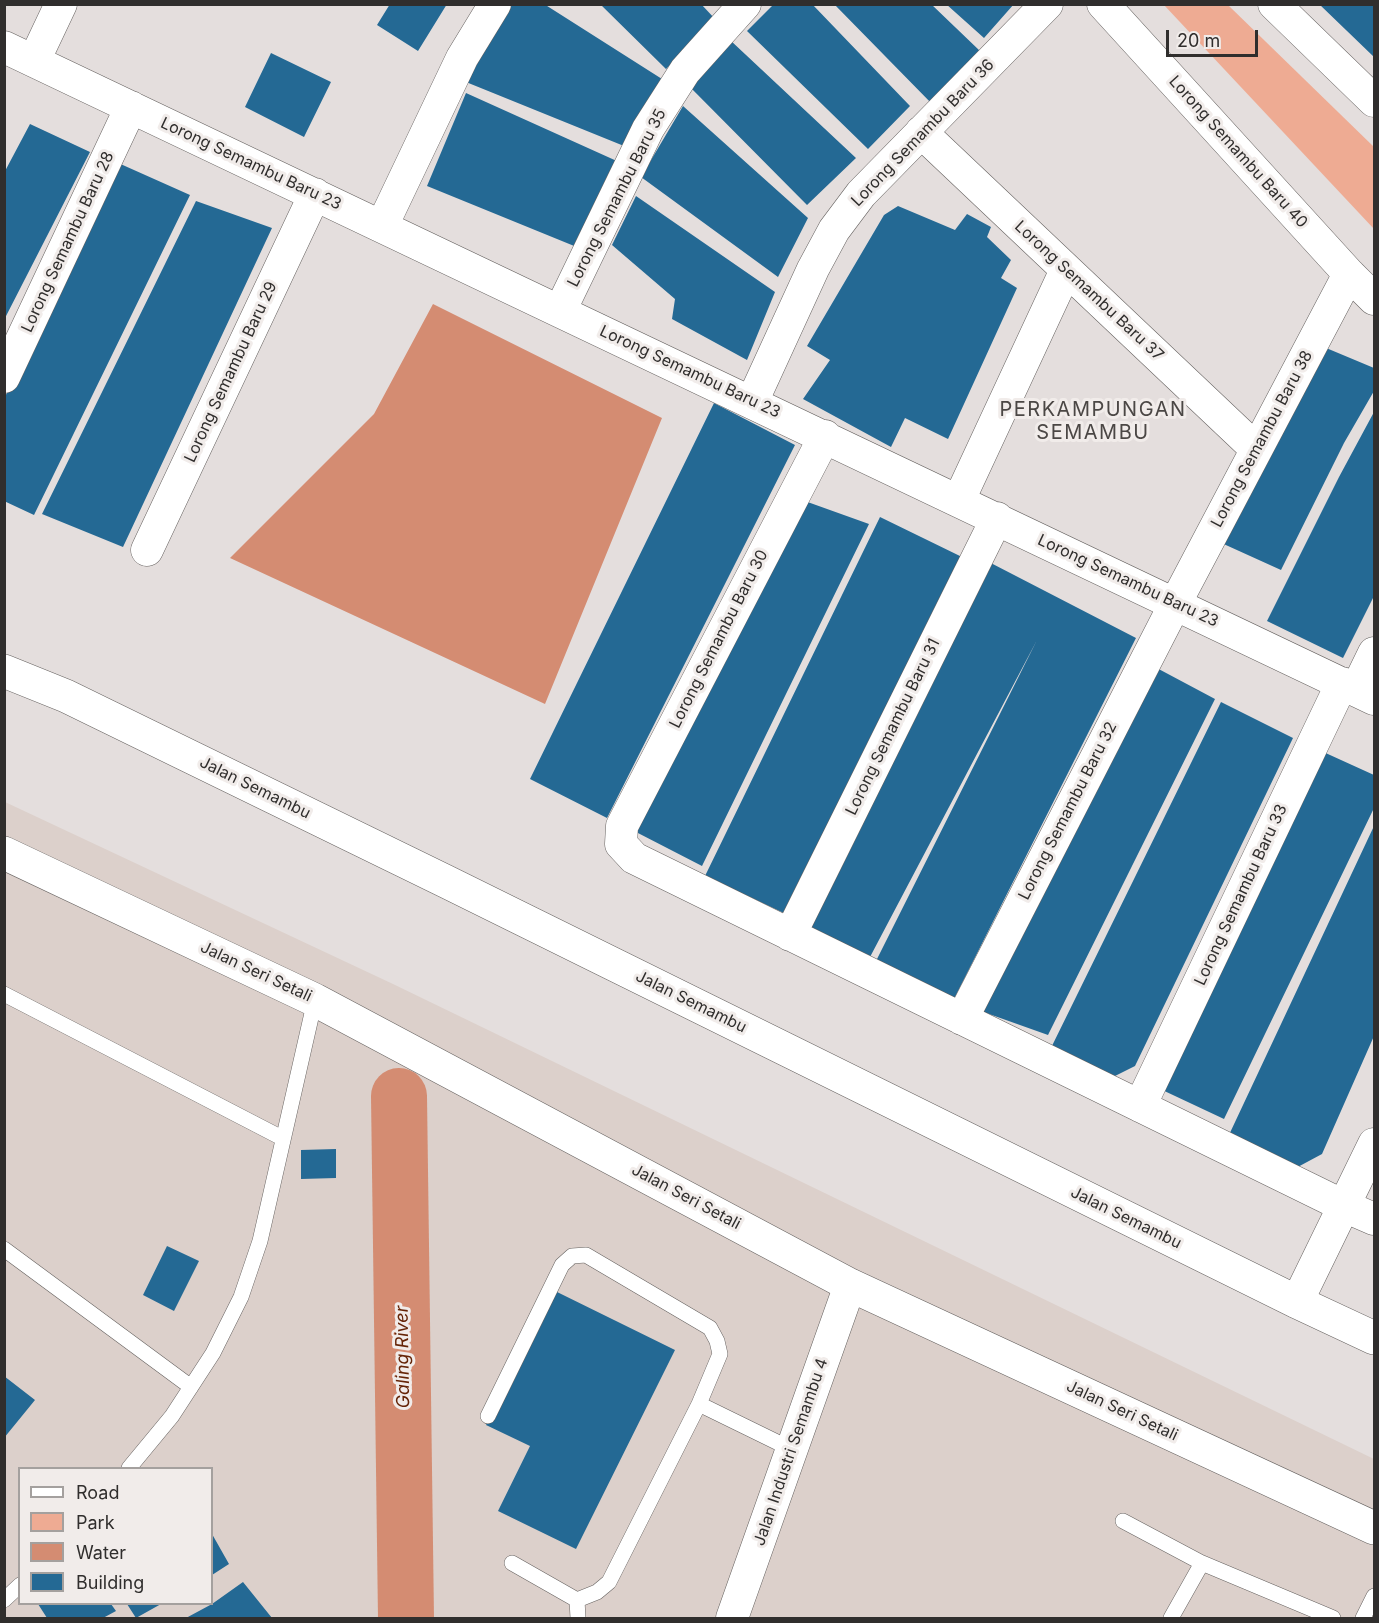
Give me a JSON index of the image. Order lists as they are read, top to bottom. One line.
{"streets":{"street":["Lorong Semambu Baru 36","Lorong Semambu Baru 40","Lorong Semambu Baru 23","Lorong Semambu Baru 35","Lorong Semambu Baru 28","Lorong Semambu Baru 37","Lorong Semambu Baru 29","Lorong Semambu Baru 38","Lorong Semambu Baru 30","Lorong Semambu Baru 31","Jalan Semambu","Lorong Semambu Baru 32","Lorong Semambu Baru 33","Jalan Seri Setali","Jalan Industri Semambu 4"]},"crossings":[["Lorong Semambu Baru 36","Lorong Semambu Baru 23"],["Lorong Semambu Baru 36","Lorong Semambu Baru 37"],["Lorong Semambu Baru 40","Lorong Semambu Baru 38"],["Lorong Semambu Baru 23","Lorong Semambu Baru 35"],["Lorong Semambu Baru 23","Lorong Semambu Baru 28"],["Lorong Semambu Baru 23","Lorong Semambu Baru 29"],["Lorong Semambu Baru 23","Lorong Semambu Baru 38"],["Lorong Semambu Baru 23","Lorong Semambu Baru 30"],["Lorong Semambu Baru 23","Lorong Semambu Baru 31"],["Lorong Semambu Baru 23","Lorong Semambu Baru 32"],["Lorong Semambu Baru 23","Lorong Semambu Baru 33"],["Lorong Semambu Baru 37","Lorong Semambu Baru 38"],["Lorong Semambu Baru 38","Lorong Semambu Baru 32"],["Lorong Semambu Baru 30","Lorong Semambu Baru 31"],["Jalan Seri Setali","Jalan Industri Semambu 4"]],"districts":["PERKAMPUNGAN SEMAMBU"],"water":["Galing River"],"legend":["Road","Park","Water","Building"],"scale_bar":"20 m"}
